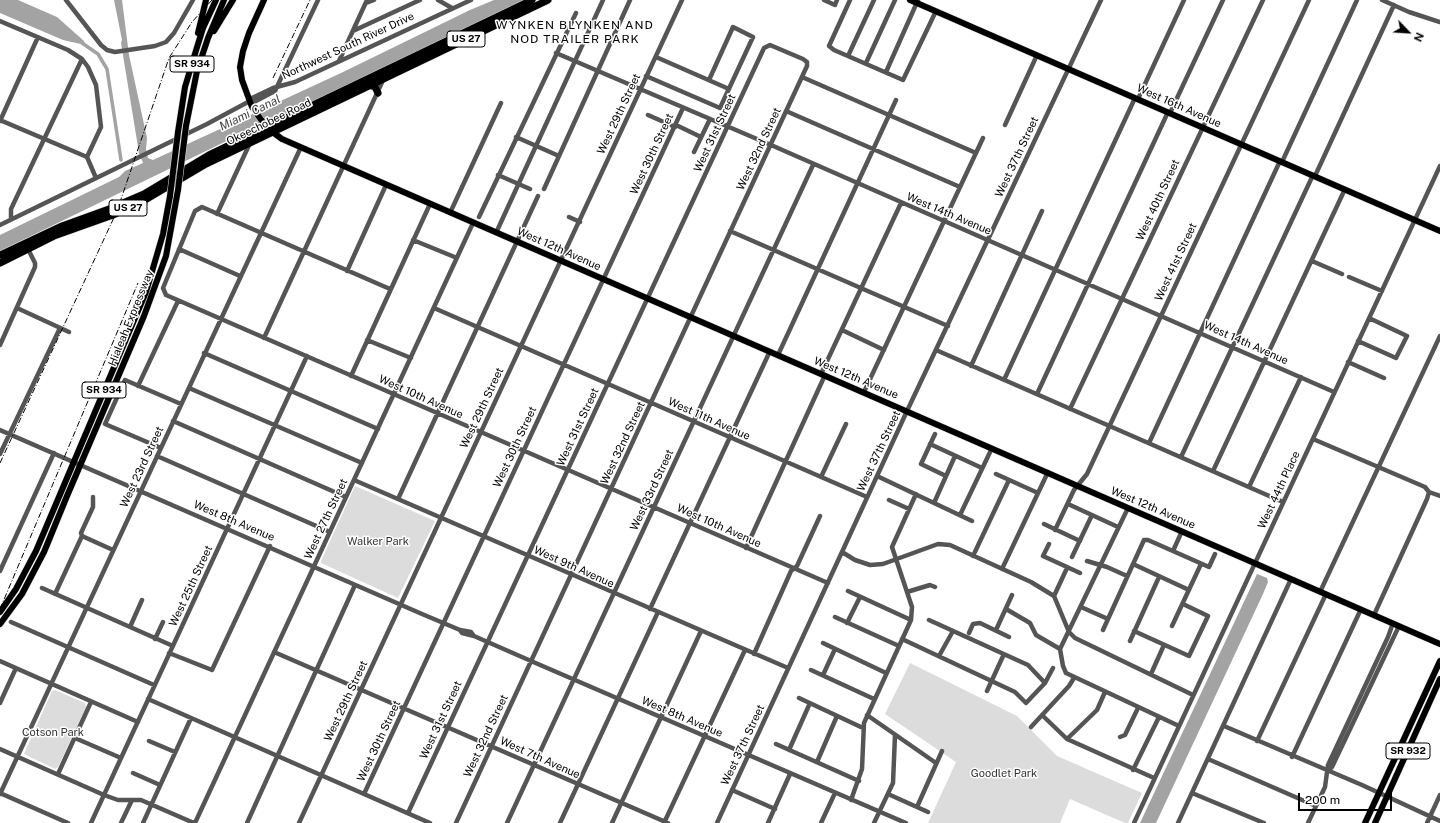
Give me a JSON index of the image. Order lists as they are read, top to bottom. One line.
{"streets":{"highway":["US 27","Okeechobee Road"],"main road":["SR 934","West 16th Avenue","West 12th Avenue","Hialeah Expressway","SR 932"],"street":["Northwest South River Drive","West 29th Street","West 31st Street","West 32nd Street","West 30th Street","West 37th Street","West 40th Street","West 14th Avenue","West 41st Street","West 10th Avenue","West 11th Avenue","West 23rd Street","West 33rd Street","West 44th Place","West 27th Street","West 8th Avenue","West 9th Avenue","West 25th Street","West 7th Avenue"]},"crossings":[["West 16th Avenue","West 37th Street"],["West 16th Avenue","West 40th Street"],["West 16th Avenue","West 41st Street"],["West 16th Avenue","West 44th Place"],["West 29th Street","West 14th Avenue"],["West 29th Street","West 12th Avenue"],["West 29th Street","West 10th Avenue"],["West 29th Street","West 11th Avenue"],["West 29th Street","West 8th Avenue"],["West 29th Street","West 9th Avenue"],["West 29th Street","West 7th Avenue"],["Okeechobee Road","West 12th Avenue"],["West 31st Street","West 32nd Street"],["West 31st Street","West 14th Avenue"],["West 31st Street","West 12th Avenue"],["West 31st Street","West 10th Avenue"],["West 31st Street","West 11th Avenue"],["West 31st Street","West 8th Avenue"],["West 31st Street","West 9th Avenue"],["West 31st Street","West 7th Avenue"],["West 32nd Street","West 14th Avenue"],["West 32nd Street","West 12th Avenue"],["West 32nd Street","West 10th Avenue"],["West 32nd Street","West 11th Avenue"],["West 32nd Street","West 8th Avenue"],["West 32nd Street","West 9th Avenue"],["West 32nd Street","West 7th Avenue"],["West 30th Street","West 14th Avenue"],["West 30th Street","West 12th Avenue"],["West 30th Street","West 10th Avenue"],["West 30th Street","West 11th Avenue"],["West 30th Street","West 8th Avenue"],["West 30th Street","West 9th Avenue"],["West 30th Street","West 7th Avenue"],["West 37th Street","West 14th Avenue"],["West 37th Street","West 12th Avenue"],["West 37th Street","West 10th Avenue"],["West 37th Street","West 11th Avenue"],["West 37th Street","West 8th Avenue"],["West 37th Street","West 9th Avenue"],["West 40th Street","West 14th Avenue"],["West 14th Avenue","West 41st Street"],["West 14th Avenue","West 33rd Street"],["West 14th Avenue","West 44th Place"],["West 12th Avenue","West 41st Street"],["West 12th Avenue","West 23rd Street"],["West 12th Avenue","West 33rd Street"],["West 12th Avenue","West 44th Place"],["West 12th Avenue","West 27th Street"],["Hialeah Expressway","West 8th Avenue"],["West 10th Avenue","West 23rd Street"],["West 10th Avenue","West 33rd Street"],["West 10th Avenue","West 27th Street"],["West 10th Avenue","West 25th Street"],["West 11th Avenue","West 33rd Street"],["West 11th Avenue","West 27th Street"],["West 23rd Street","West 8th Avenue"],["West 33rd Street","West 8th Avenue"],["West 33rd Street","West 9th Avenue"],["West 33rd Street","West 7th Avenue"],["West 27th Street","West 8th Avenue"],["West 27th Street","West 9th Avenue"],["West 27th Street","West 7th Avenue"],["West 8th Avenue","West 25th Street"]],"districts":["WYNKEN BLYNKEN AND NOD TRAILER PARK"],"water":["Miami Canal"],"parks":["Walker Park","Cotson Park","Goodlet Park"],"scale_bar":"200 m","north":"bottom right"}
